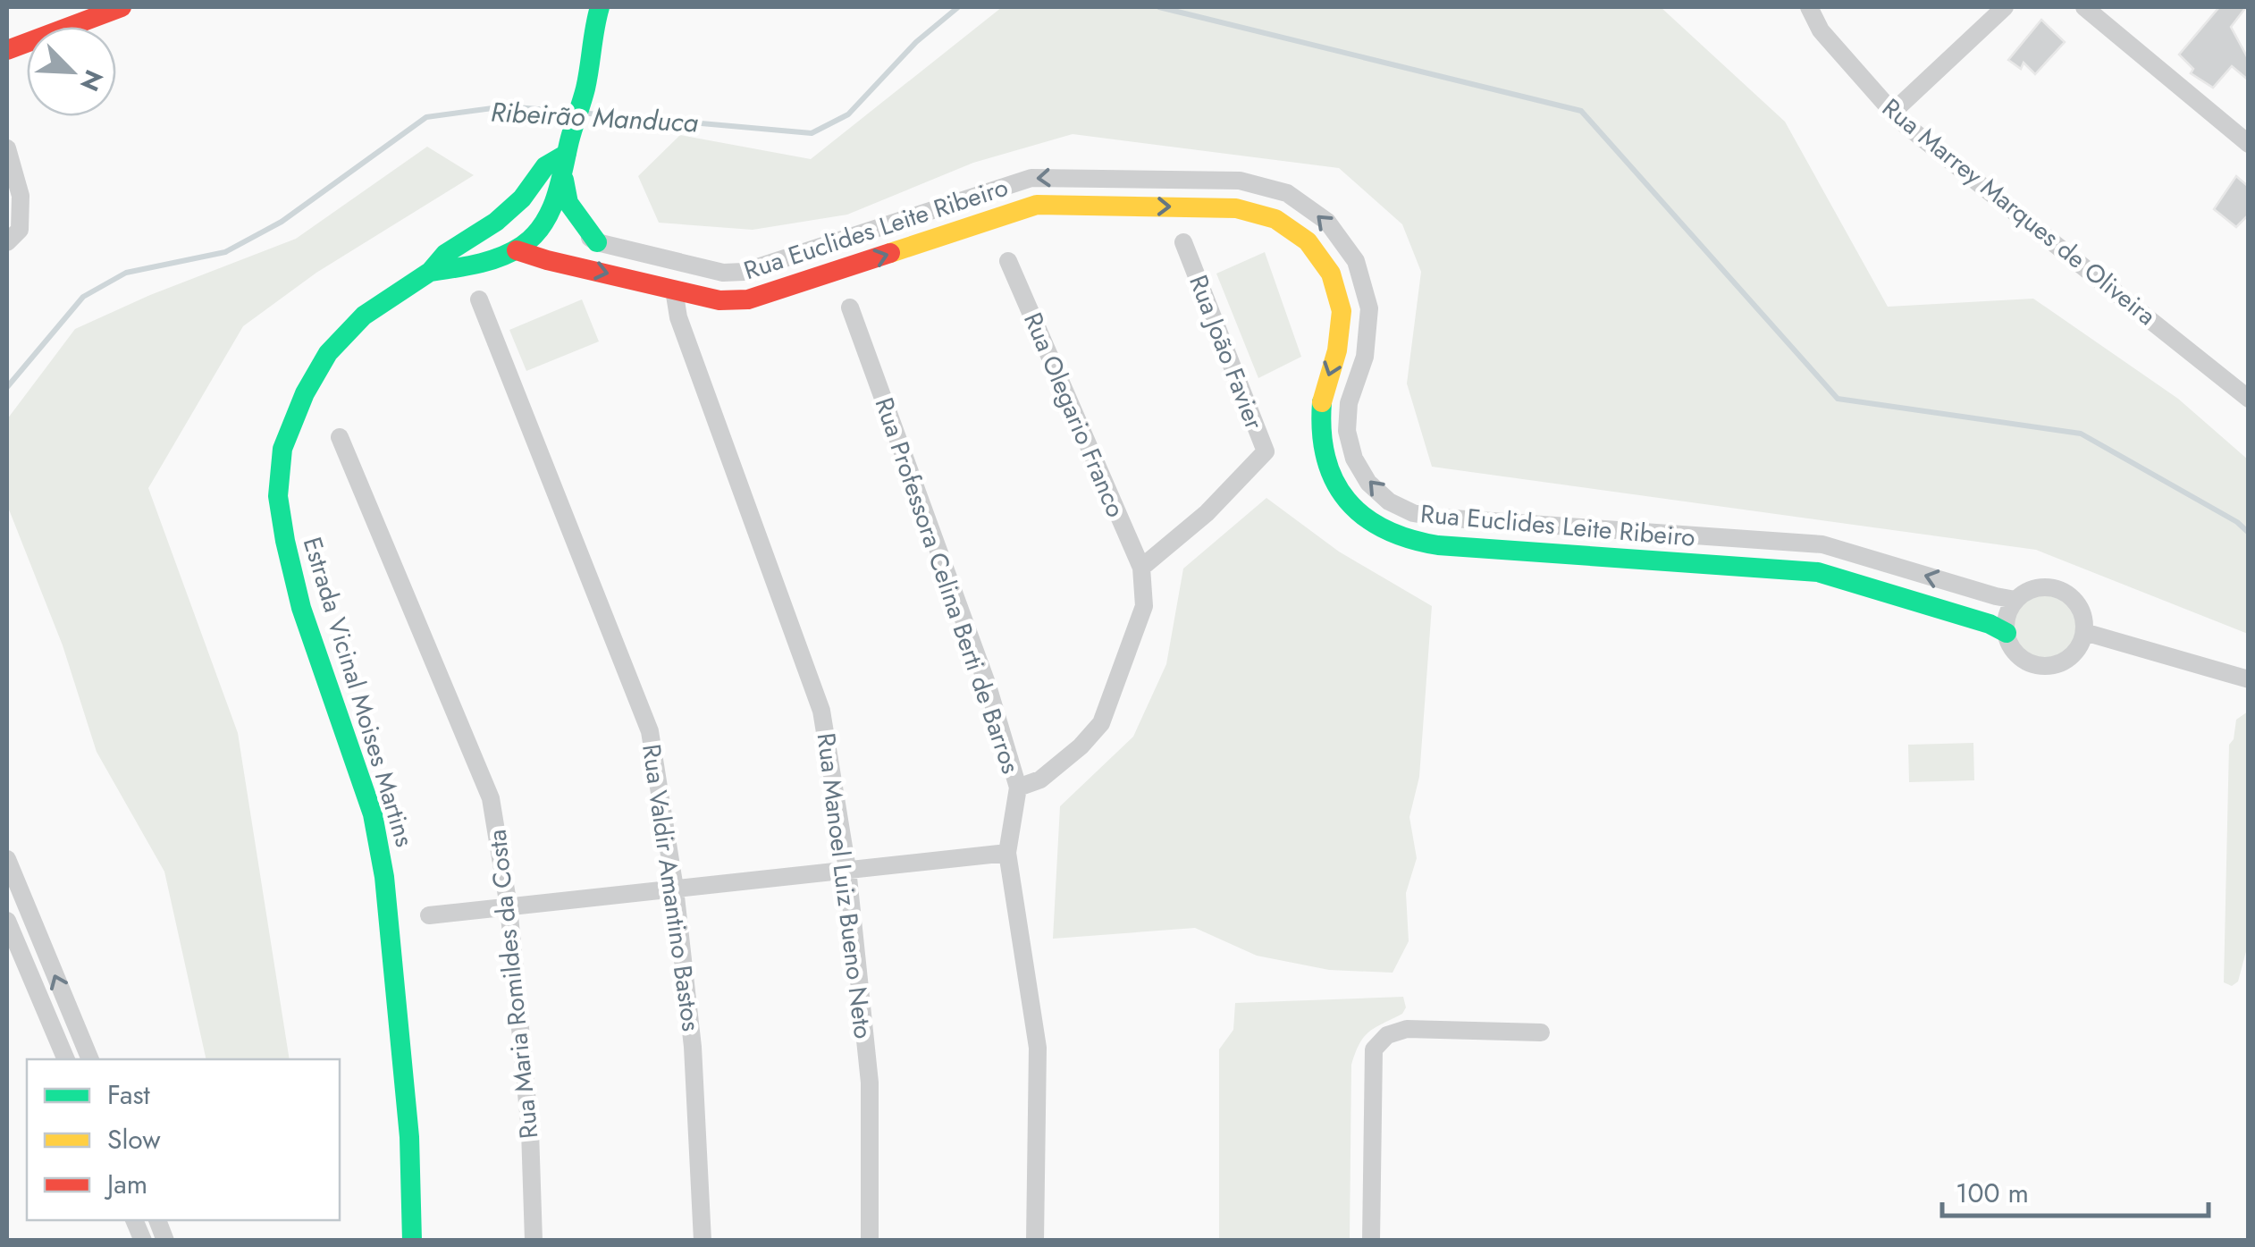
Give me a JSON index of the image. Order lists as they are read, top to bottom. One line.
{"streets":{"main road":["Rua Euclides Leite Ribeiro","Estrada Vicinal Moises Martins"],"street":["Rua Marrey Marques de Oliveira","Rua João Favier","Rua Olegario Franco","Rua Professora Celina Berti de Barros","Rua Manoel Luiz Bueno Neto","Rua Valdir Amantino Bastos","Rua Maria Romildes da Costa"]},"crossings":[["Rua Euclides Leite Ribeiro","Estrada Vicinal Moises Martins"],["Rua Euclides Leite Ribeiro","Rua Manoel Luiz Bueno Neto"],["Rua João Favier","Rua Olegario Franco"]],"water":["Ribeirão Manduca"],"legend":["Fast","Slow","Jam"],"scale_bar":"100 m","north":"bottom right"}
